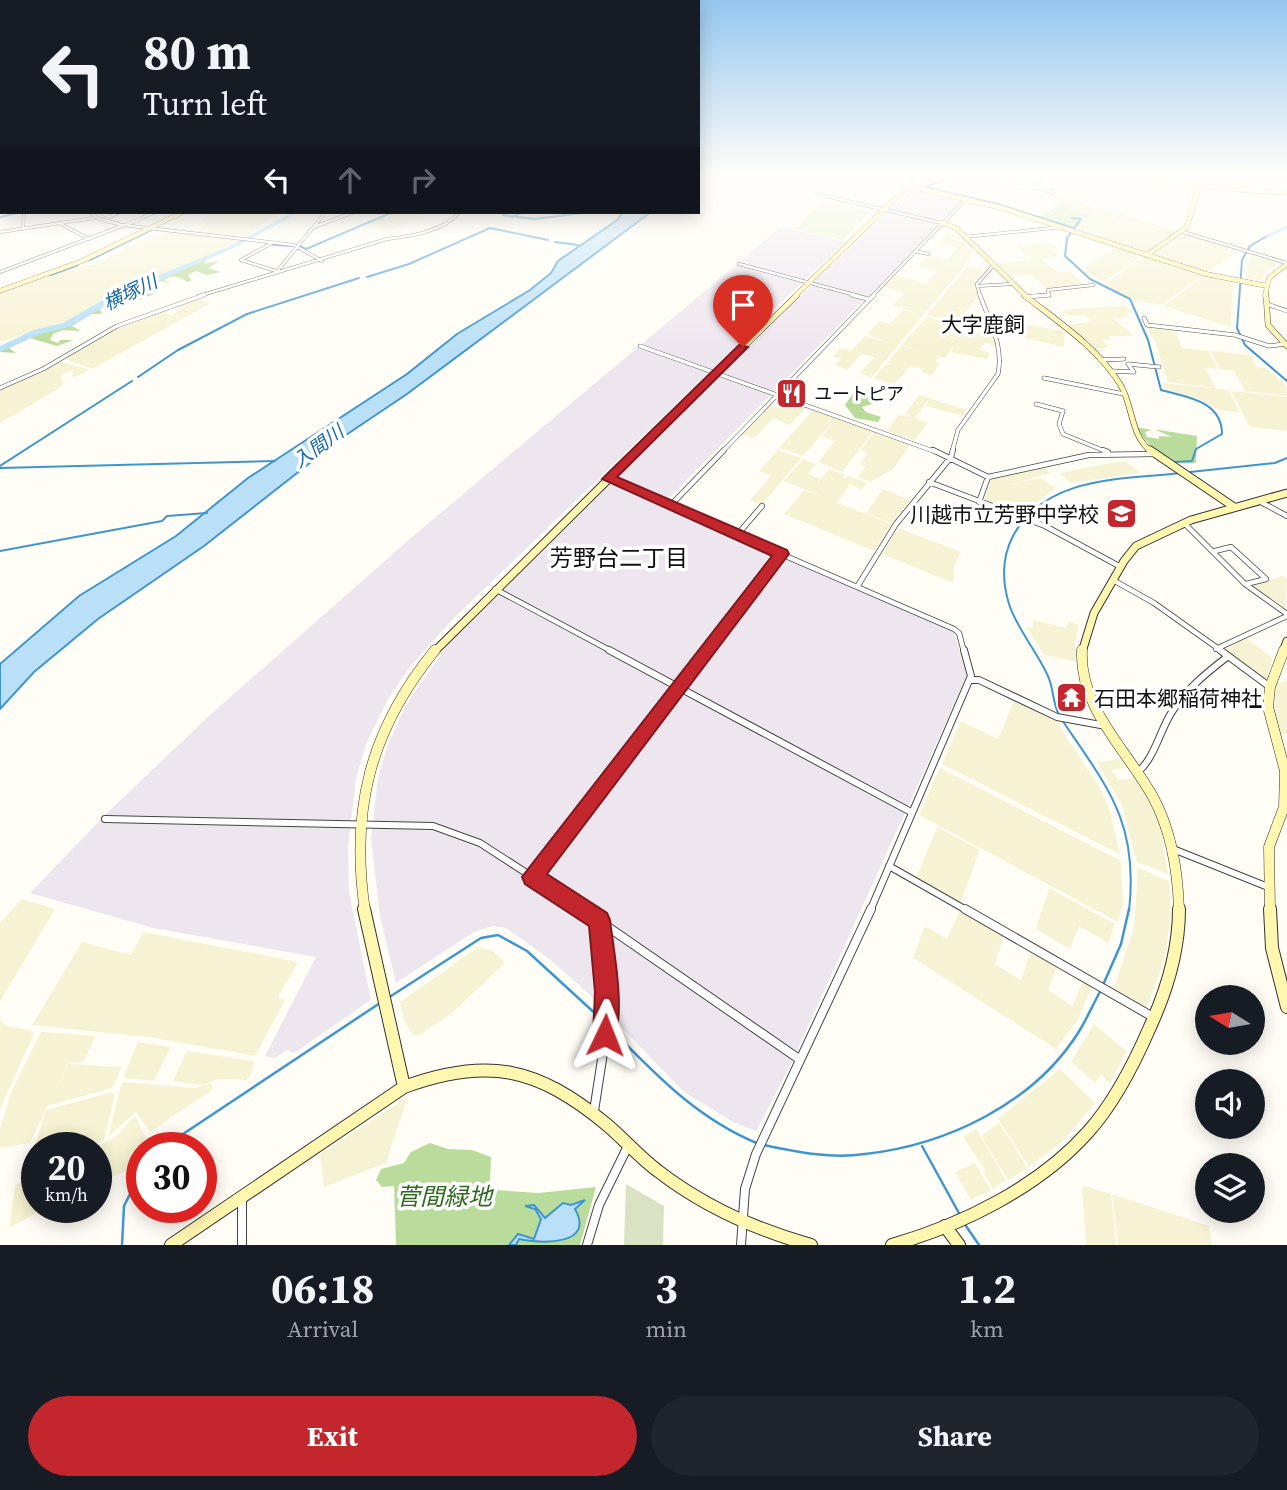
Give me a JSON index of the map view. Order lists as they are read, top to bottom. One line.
{"districts":["大字鹿飼","芳野台二丁目"],"water":["横塚川","入間川"],"parks":["菅間緑地"],"places":{"restaurant":["ユートピア"],"school or university":["川越市立芳野中学校"],"temple":["石田本郷稲荷神社"]},"north":"left","page":{"turn":["80 m","Turn left"],"speed":"20 km/h","limit":"30","eta":["06:18","Arrival","3","min","1.2","km"],"buttons":["Exit","Share"]}}
